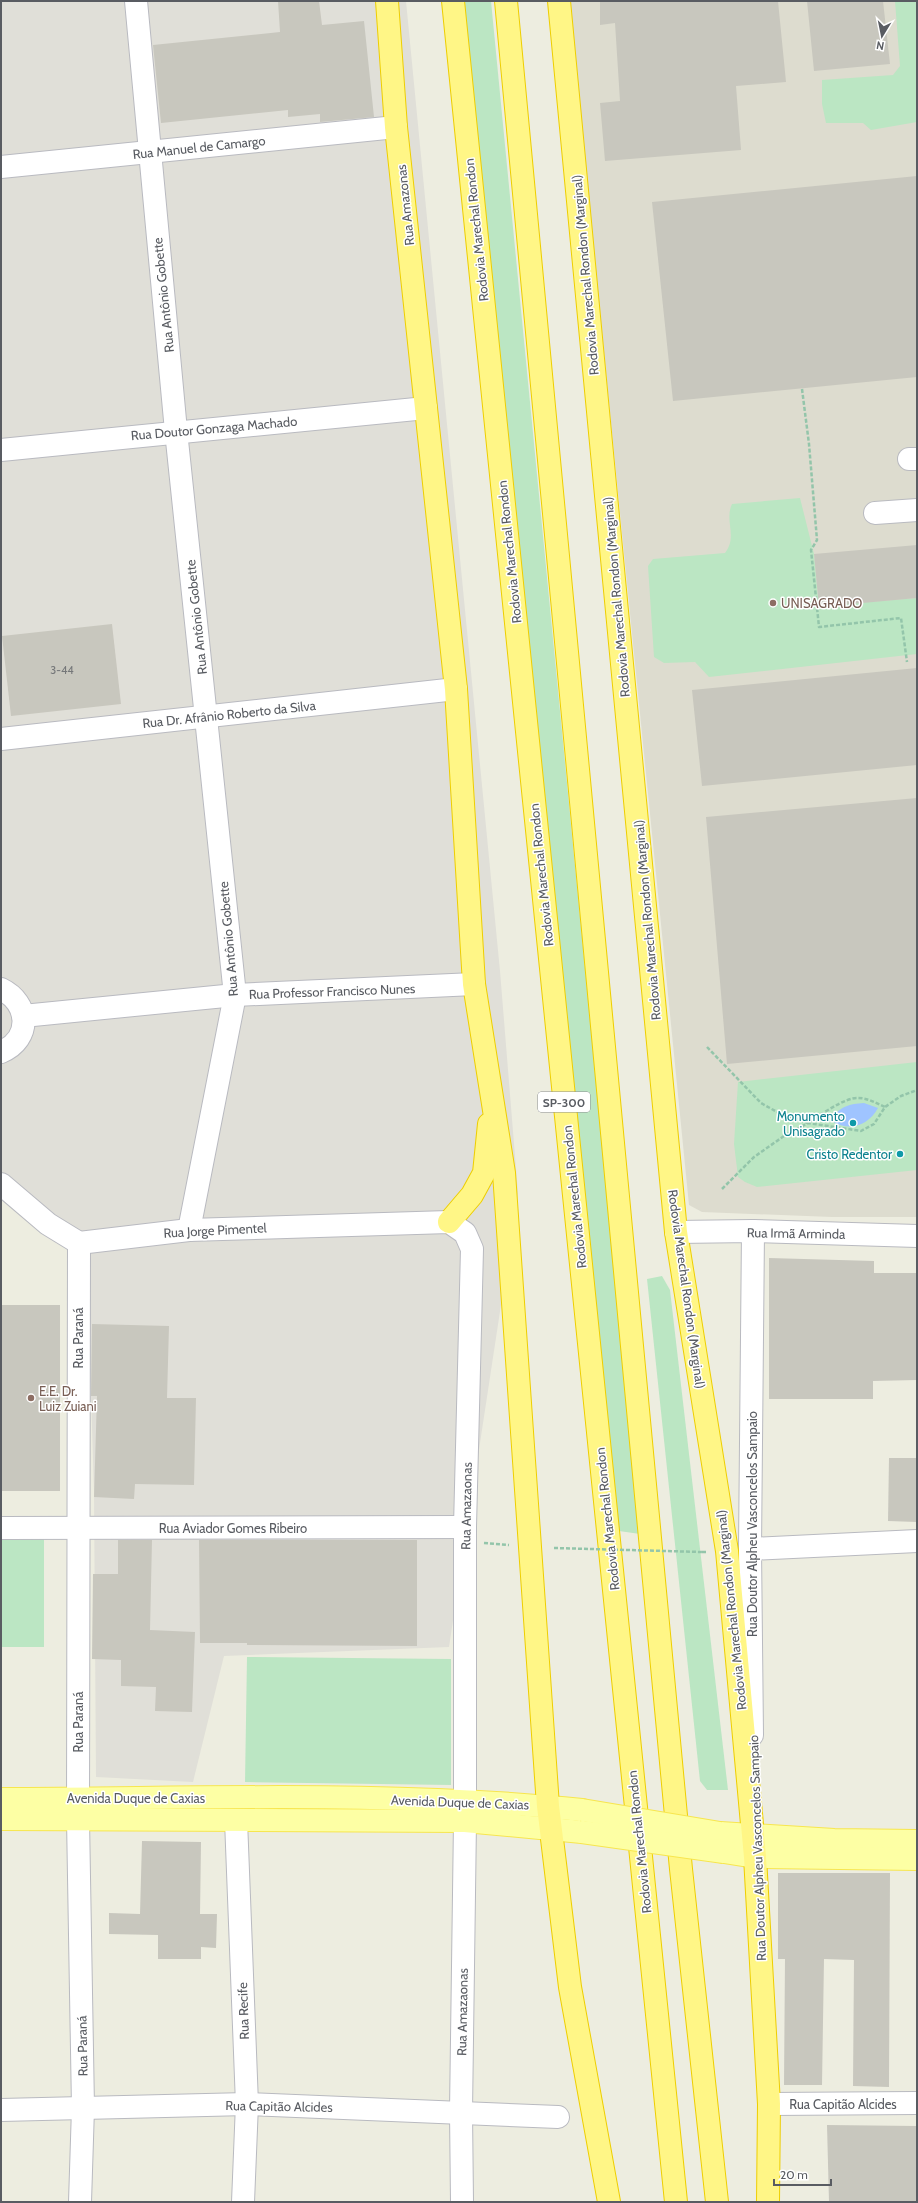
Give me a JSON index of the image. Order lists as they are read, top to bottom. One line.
{"streets":{"highway":["Rua Amazonas","Rodovia Marechal Rondon","Rodovia Marechal Rondon (Marginal)","SP-300","Rua Doutor Alpheu Vasconcelos Sampaio"],"main road":["Avenida Duque de Caxias"],"street":["Rua Manuel de Camargo","Rua Antônio Gobette","Rua Doutor Gonzaga Machado","Rua Dr. Afrânio Roberto da Silva","Rua Professor Francisco Nunes","Rua Jorge Pimentel","Rua Irmã Arminda","Rua Paraná","Rua Amazaonas","Rua Aviador Gomes Ribeiro","Rua Recife","Rua Capitão Alcides"]},"crossings":[["Rua Manuel de Camargo","Rua Amazonas"],["Rua Manuel de Camargo","Rua Antônio Gobette"],["Rua Amazonas","Rua Doutor Gonzaga Machado"],["Rodovia Marechal Rondon (Marginal)","Rua Irmã Arminda"],["Rodovia Marechal Rondon (Marginal)","Rua Doutor Alpheu Vasconcelos Sampaio"],["Rodovia Marechal Rondon (Marginal)","Avenida Duque de Caxias"],["Rua Antônio Gobette","Rua Doutor Gonzaga Machado"],["Rua Antônio Gobette","Rua Dr. Afrânio Roberto da Silva"],["Rua Antônio Gobette","Rua Professor Francisco Nunes"],["Rua Antônio Gobette","Rua Jorge Pimentel"],["Rua Jorge Pimentel","Rua Paraná"],["Rua Jorge Pimentel","Rua Amazaonas"],["Rua Irmã Arminda","Rua Doutor Alpheu Vasconcelos Sampaio"],["Rua Paraná","Rua Aviador Gomes Ribeiro"],["Rua Paraná","Avenida Duque de Caxias"],["Rua Paraná","Rua Capitão Alcides"],["Rua Amazaonas","Rua Aviador Gomes Ribeiro"],["Rua Amazaonas","Avenida Duque de Caxias"],["Rua Amazaonas","Rua Capitão Alcides"],["Rua Doutor Alpheu Vasconcelos Sampaio","Avenida Duque de Caxias"],["Rua Doutor Alpheu Vasconcelos Sampaio","Rua Capitão Alcides"],["Avenida Duque de Caxias","Rua Recife"],["Rua Recife","Rua Capitão Alcides"]],"places":["UNISAGRADO","Monumento Unisagrado","Cristo Redentor","E.E. Dr. Luiz Zuiani"],"house_numbers":["3-44"],"scale_bar":"20 m","north":"bottom"}
